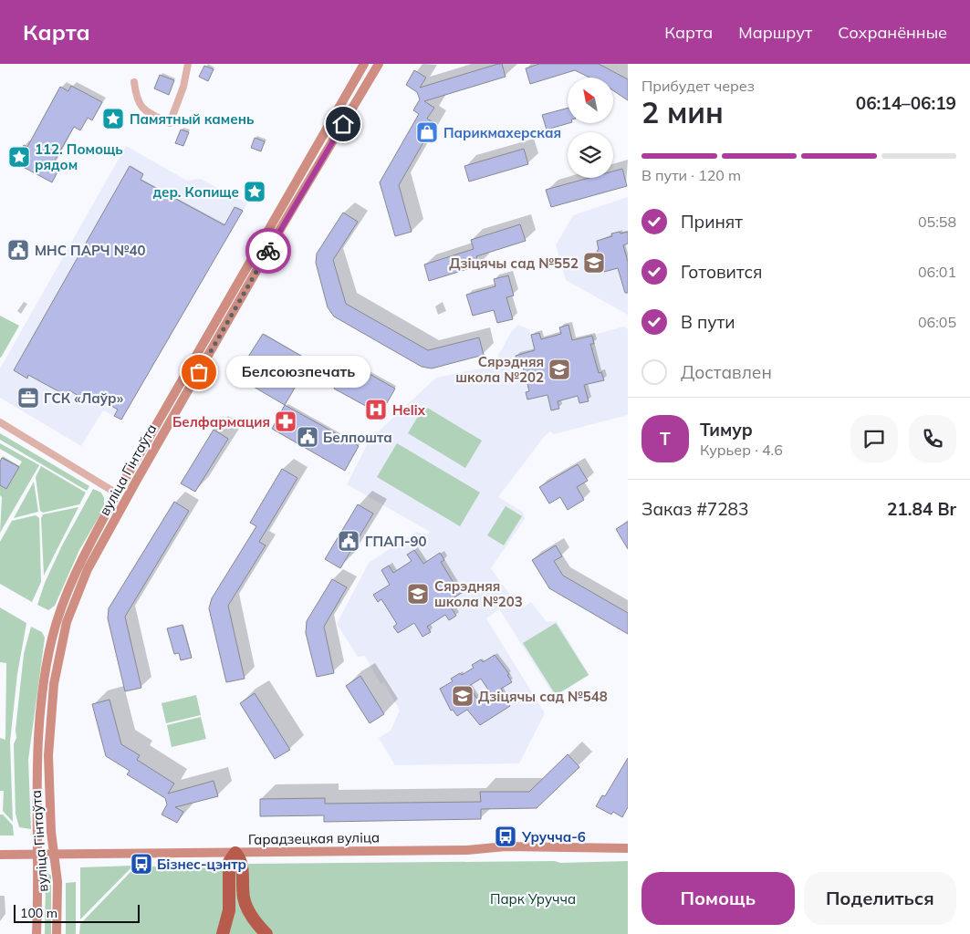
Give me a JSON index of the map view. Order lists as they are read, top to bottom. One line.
{"streets":{"main road":["вуліца Гінтаўта","Гарадзецкая вуліца"]},"crossings":[["вуліца Гінтаўта","Гарадзецкая вуліца"]],"parks":["Парк Уручча"],"places":{"place":["Памятный камень","112. Помощь рядом","дер. Копище"],"shop":["Парикмахерская"],"public building":["МНС ПАРЧ №40","Белпошта","ГПАП-90"],"school or university":["Дзіцячы сад №552","Сярэдняя школа №202","Сярэдняя школа №203","Дзіцячы сад №548"],"other":["Белсоюзпечать"],"office":["ГСК «Лаўр»"],"hospital":["Helix"],"pharmacy":["Белфармация"],"bus stop":["Уручча-6","Бізнес-цэнтр"]},"scale_bar":"100 m","north":"top left","page":{"header":"Карта","nav":["Карта","Маршрут","Сохранённые"],"heading":["2 мин","Прибудет через","06:14–06:19"],"panel":["Тимур","Курьер · 4.6","Заказ #7283","21.84 Br"],"bar":"В пути · 120 m","list":[["Принят","05:58"],["Готовится","06:01"],["В пути","06:05"],"Доставлен"],"bubble":"Белсоюзпечать","round":"Т","buttons":["Помощь","Поделиться"],"scale":"100 m"}}
